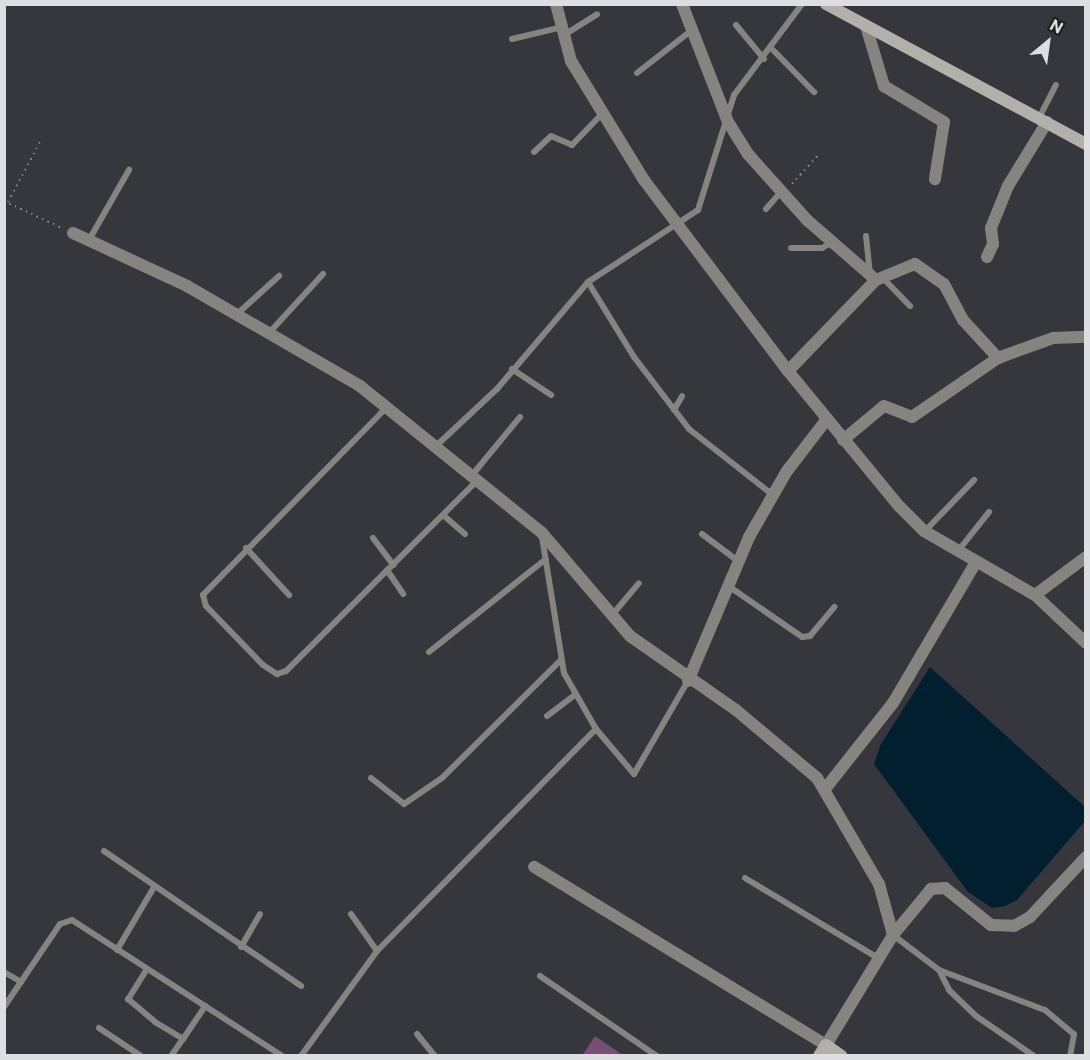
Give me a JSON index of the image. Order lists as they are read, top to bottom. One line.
{"north":"top right"}
